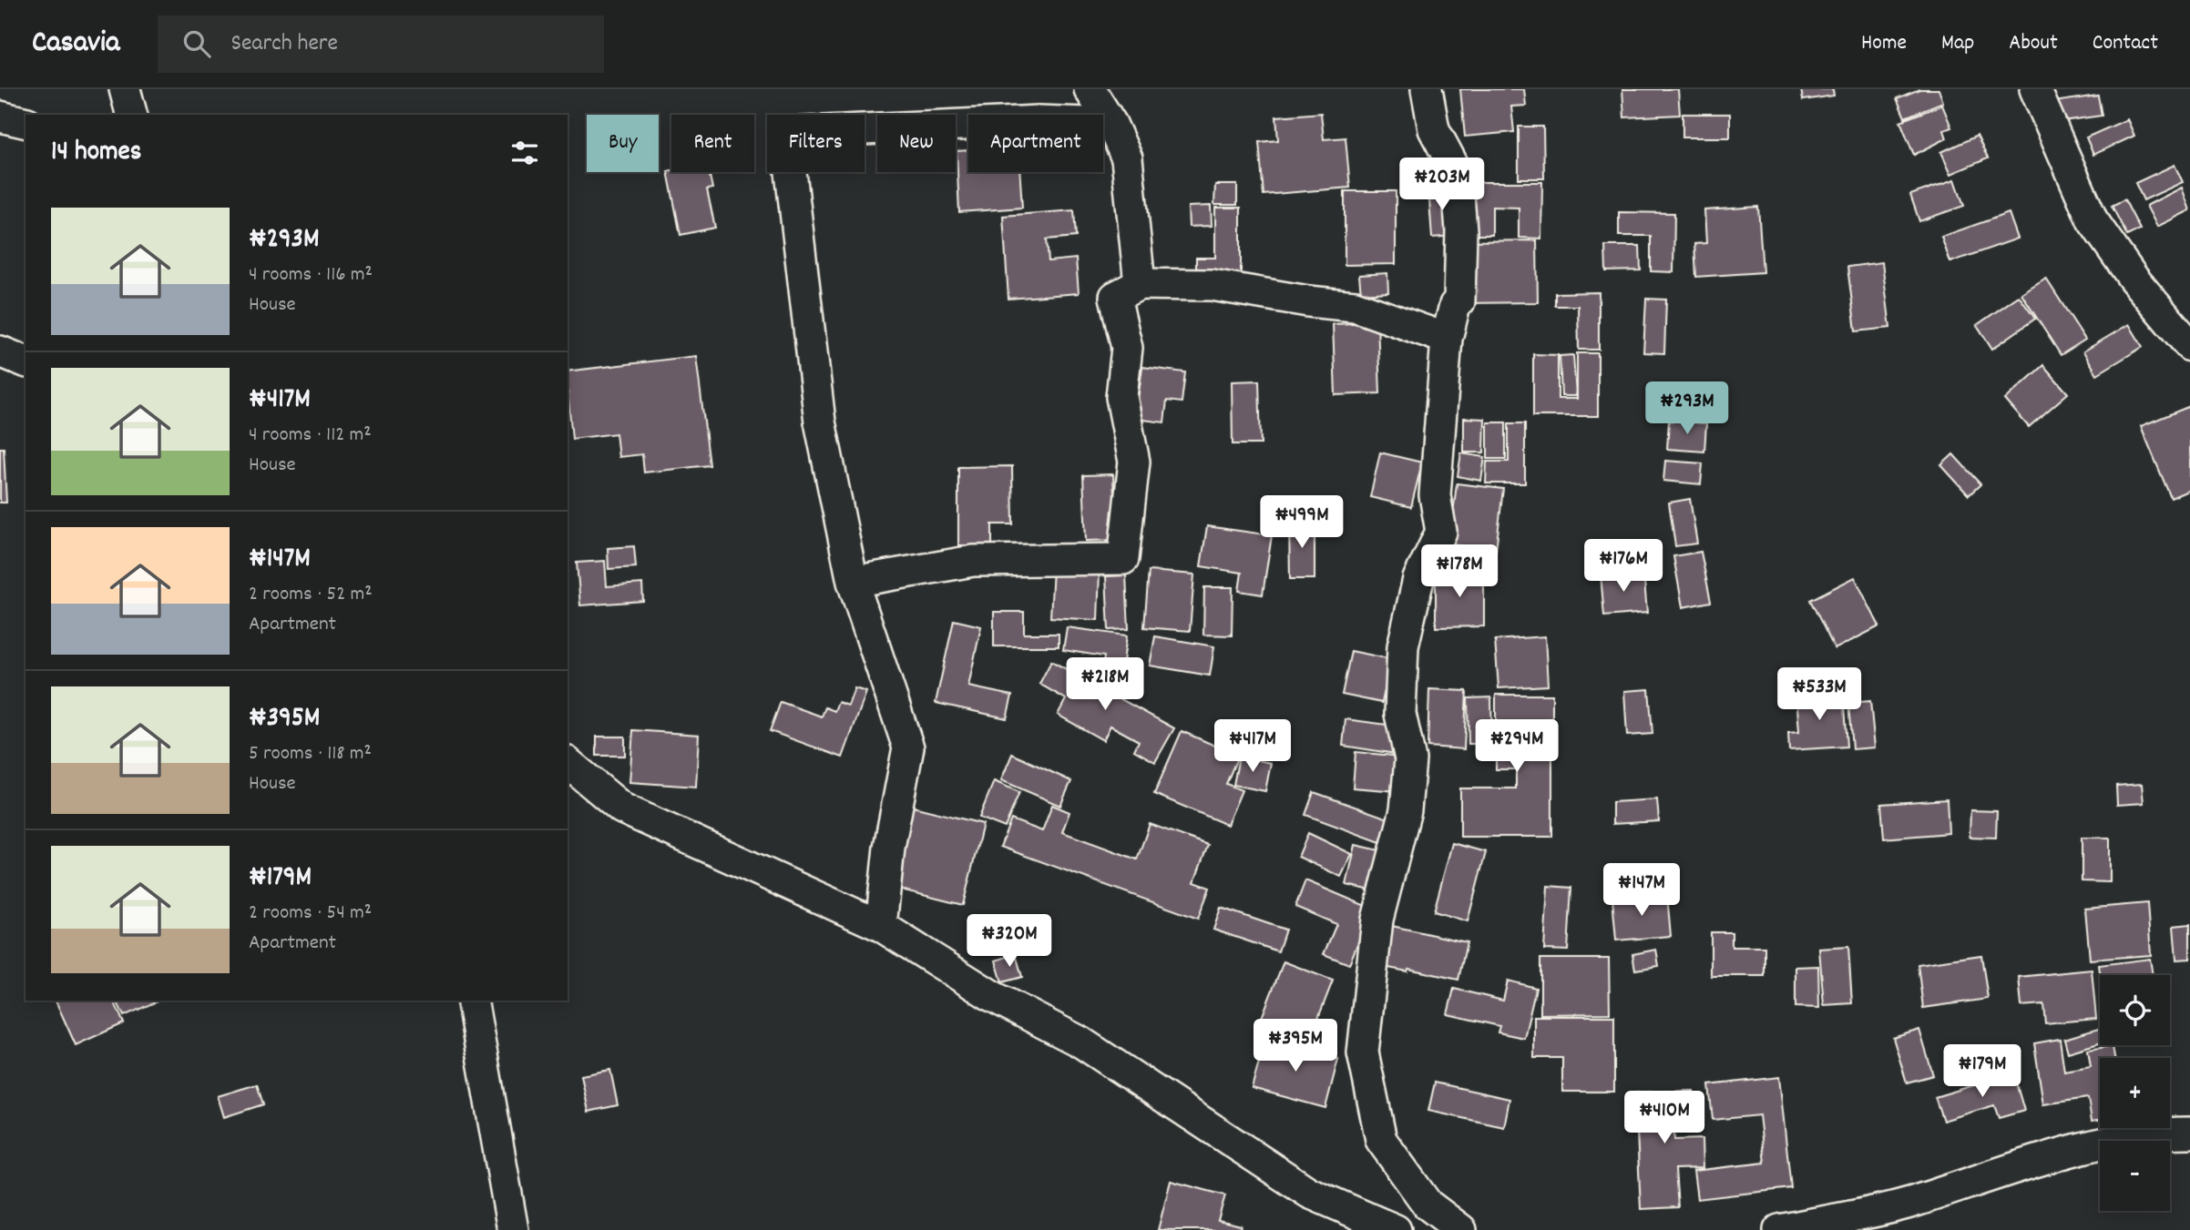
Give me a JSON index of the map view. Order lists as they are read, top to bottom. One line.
{"page":{"header":"Casavia","search":"Search here","nav":["Home","Map","About","Contact"],"chip":["Buy","Rent","Filters","New","Apartment"],"heading":"14 homes","price":["₦203M","₦293M","₦499M","₦176M","₦178M","₦218M","₦533M","₦417M","₦294M","₦147M","₦320M","₦395M","₦179M","₦410M"],"list":[{"name":"₦293M","note":"4 rooms · 116 m² · House"},{"name":"₦417M","note":"4 rooms · 112 m² · House"},{"name":"₦147M","note":"2 rooms · 52 m² · Apartment"},{"name":"₦395M","note":"5 rooms · 118 m² · House"},{"name":"₦179M","note":"2 rooms · 54 m² · Apartment"}],"map_buttons":["+","−"]}}
